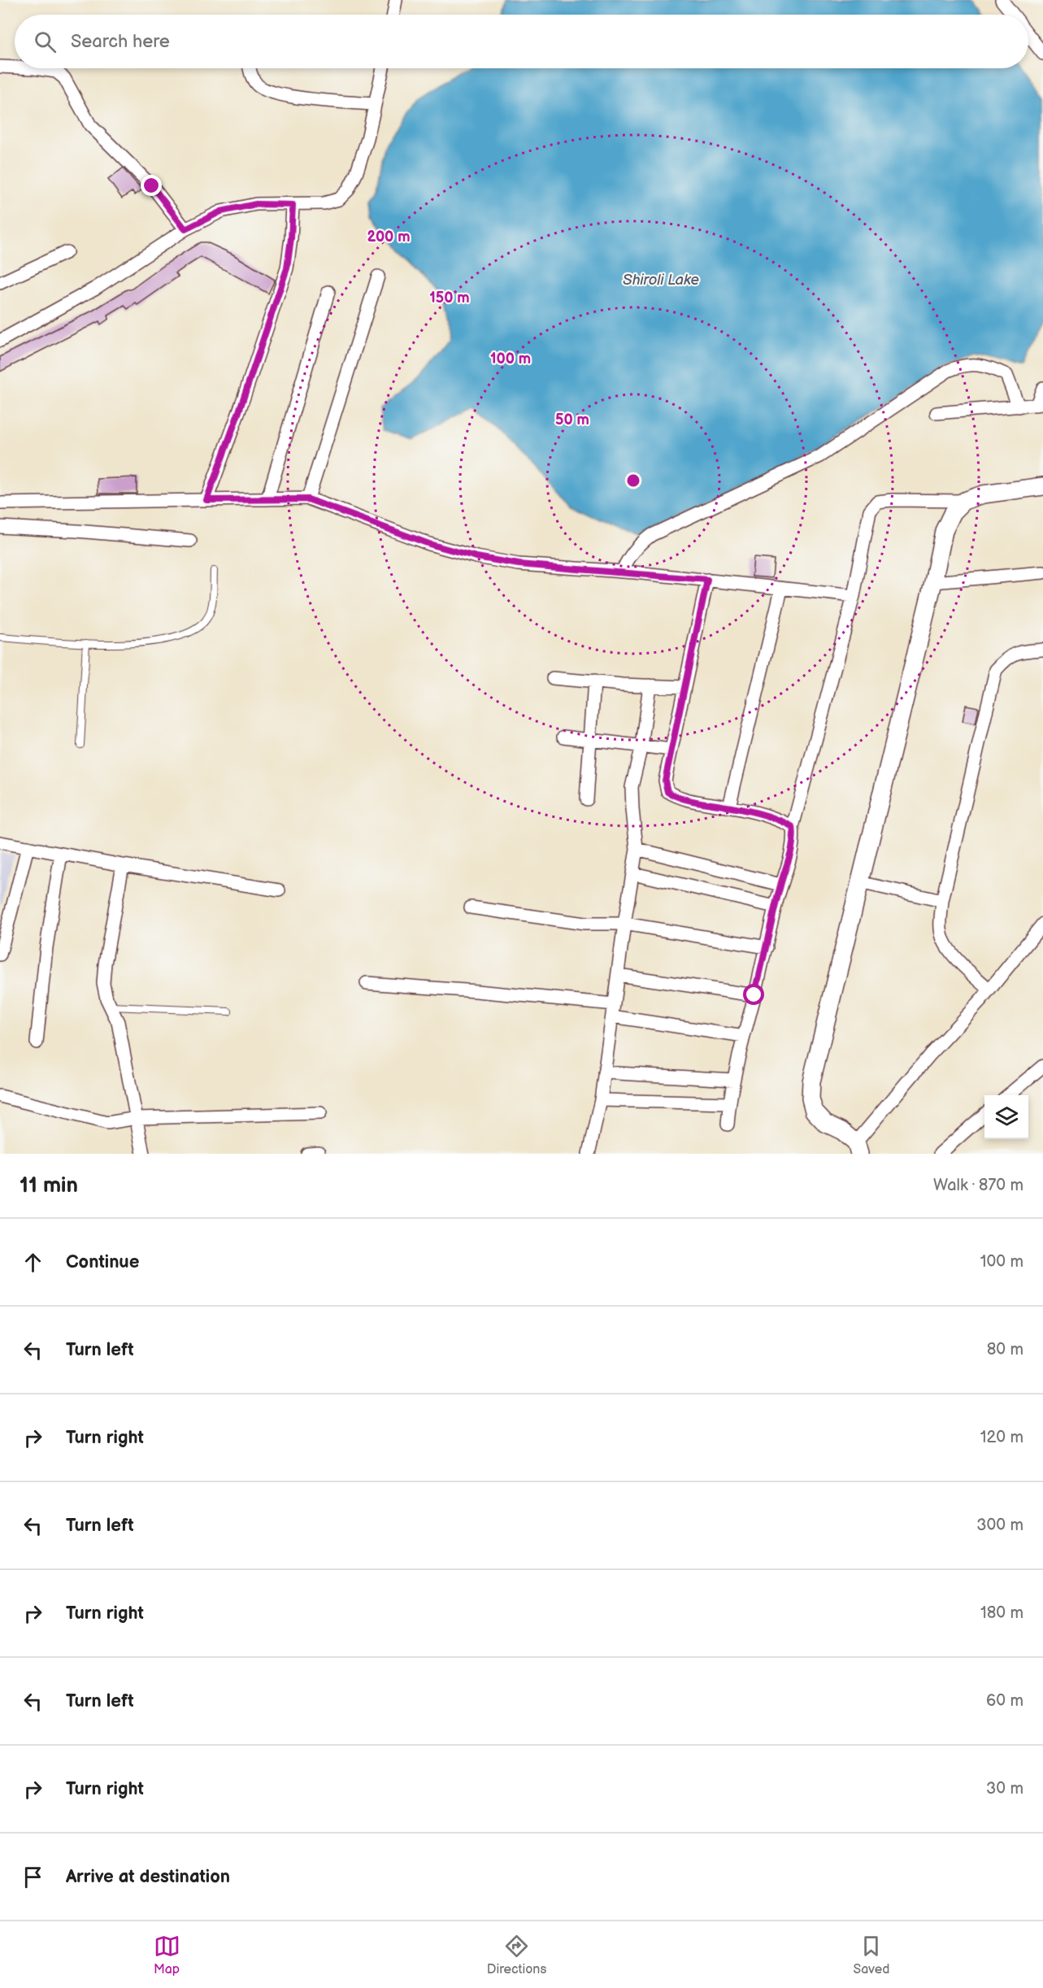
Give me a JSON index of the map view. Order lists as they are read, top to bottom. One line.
{"water":["Shiroli Lake"],"page":{"search":"Search here","heading":["11 min","Walk · 870 m"],"list":[["Continue","100 m"],["Turn left","80 m"],["Turn right","120 m"],["Turn left","300 m"],["Turn right","180 m"],["Turn left","60 m"],["Turn right","30 m"],"Arrive at destination"],"nav":["Map","Directions","Saved"]},"rings":["200 m","150 m","100 m","50 m"]}
